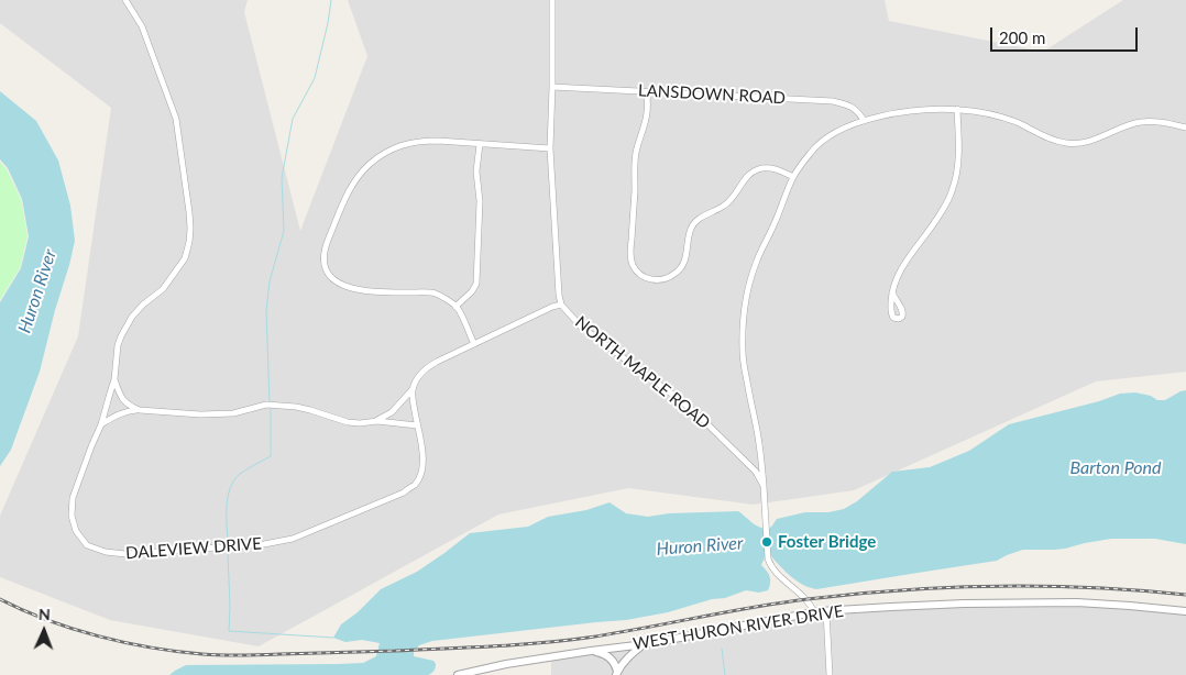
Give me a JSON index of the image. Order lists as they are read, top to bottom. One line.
{"streets":{"street":["LANSDOWN ROAD","NORTH MAPLE ROAD","DALEVIEW DRIVE","WEST HURON RIVER DRIVE"]},"crossings":[["LANSDOWN ROAD","NORTH MAPLE ROAD"]],"water":["Huron River","Barton Pond"],"places":["Foster Bridge"],"scale_bar":"200 m","north":"top"}
